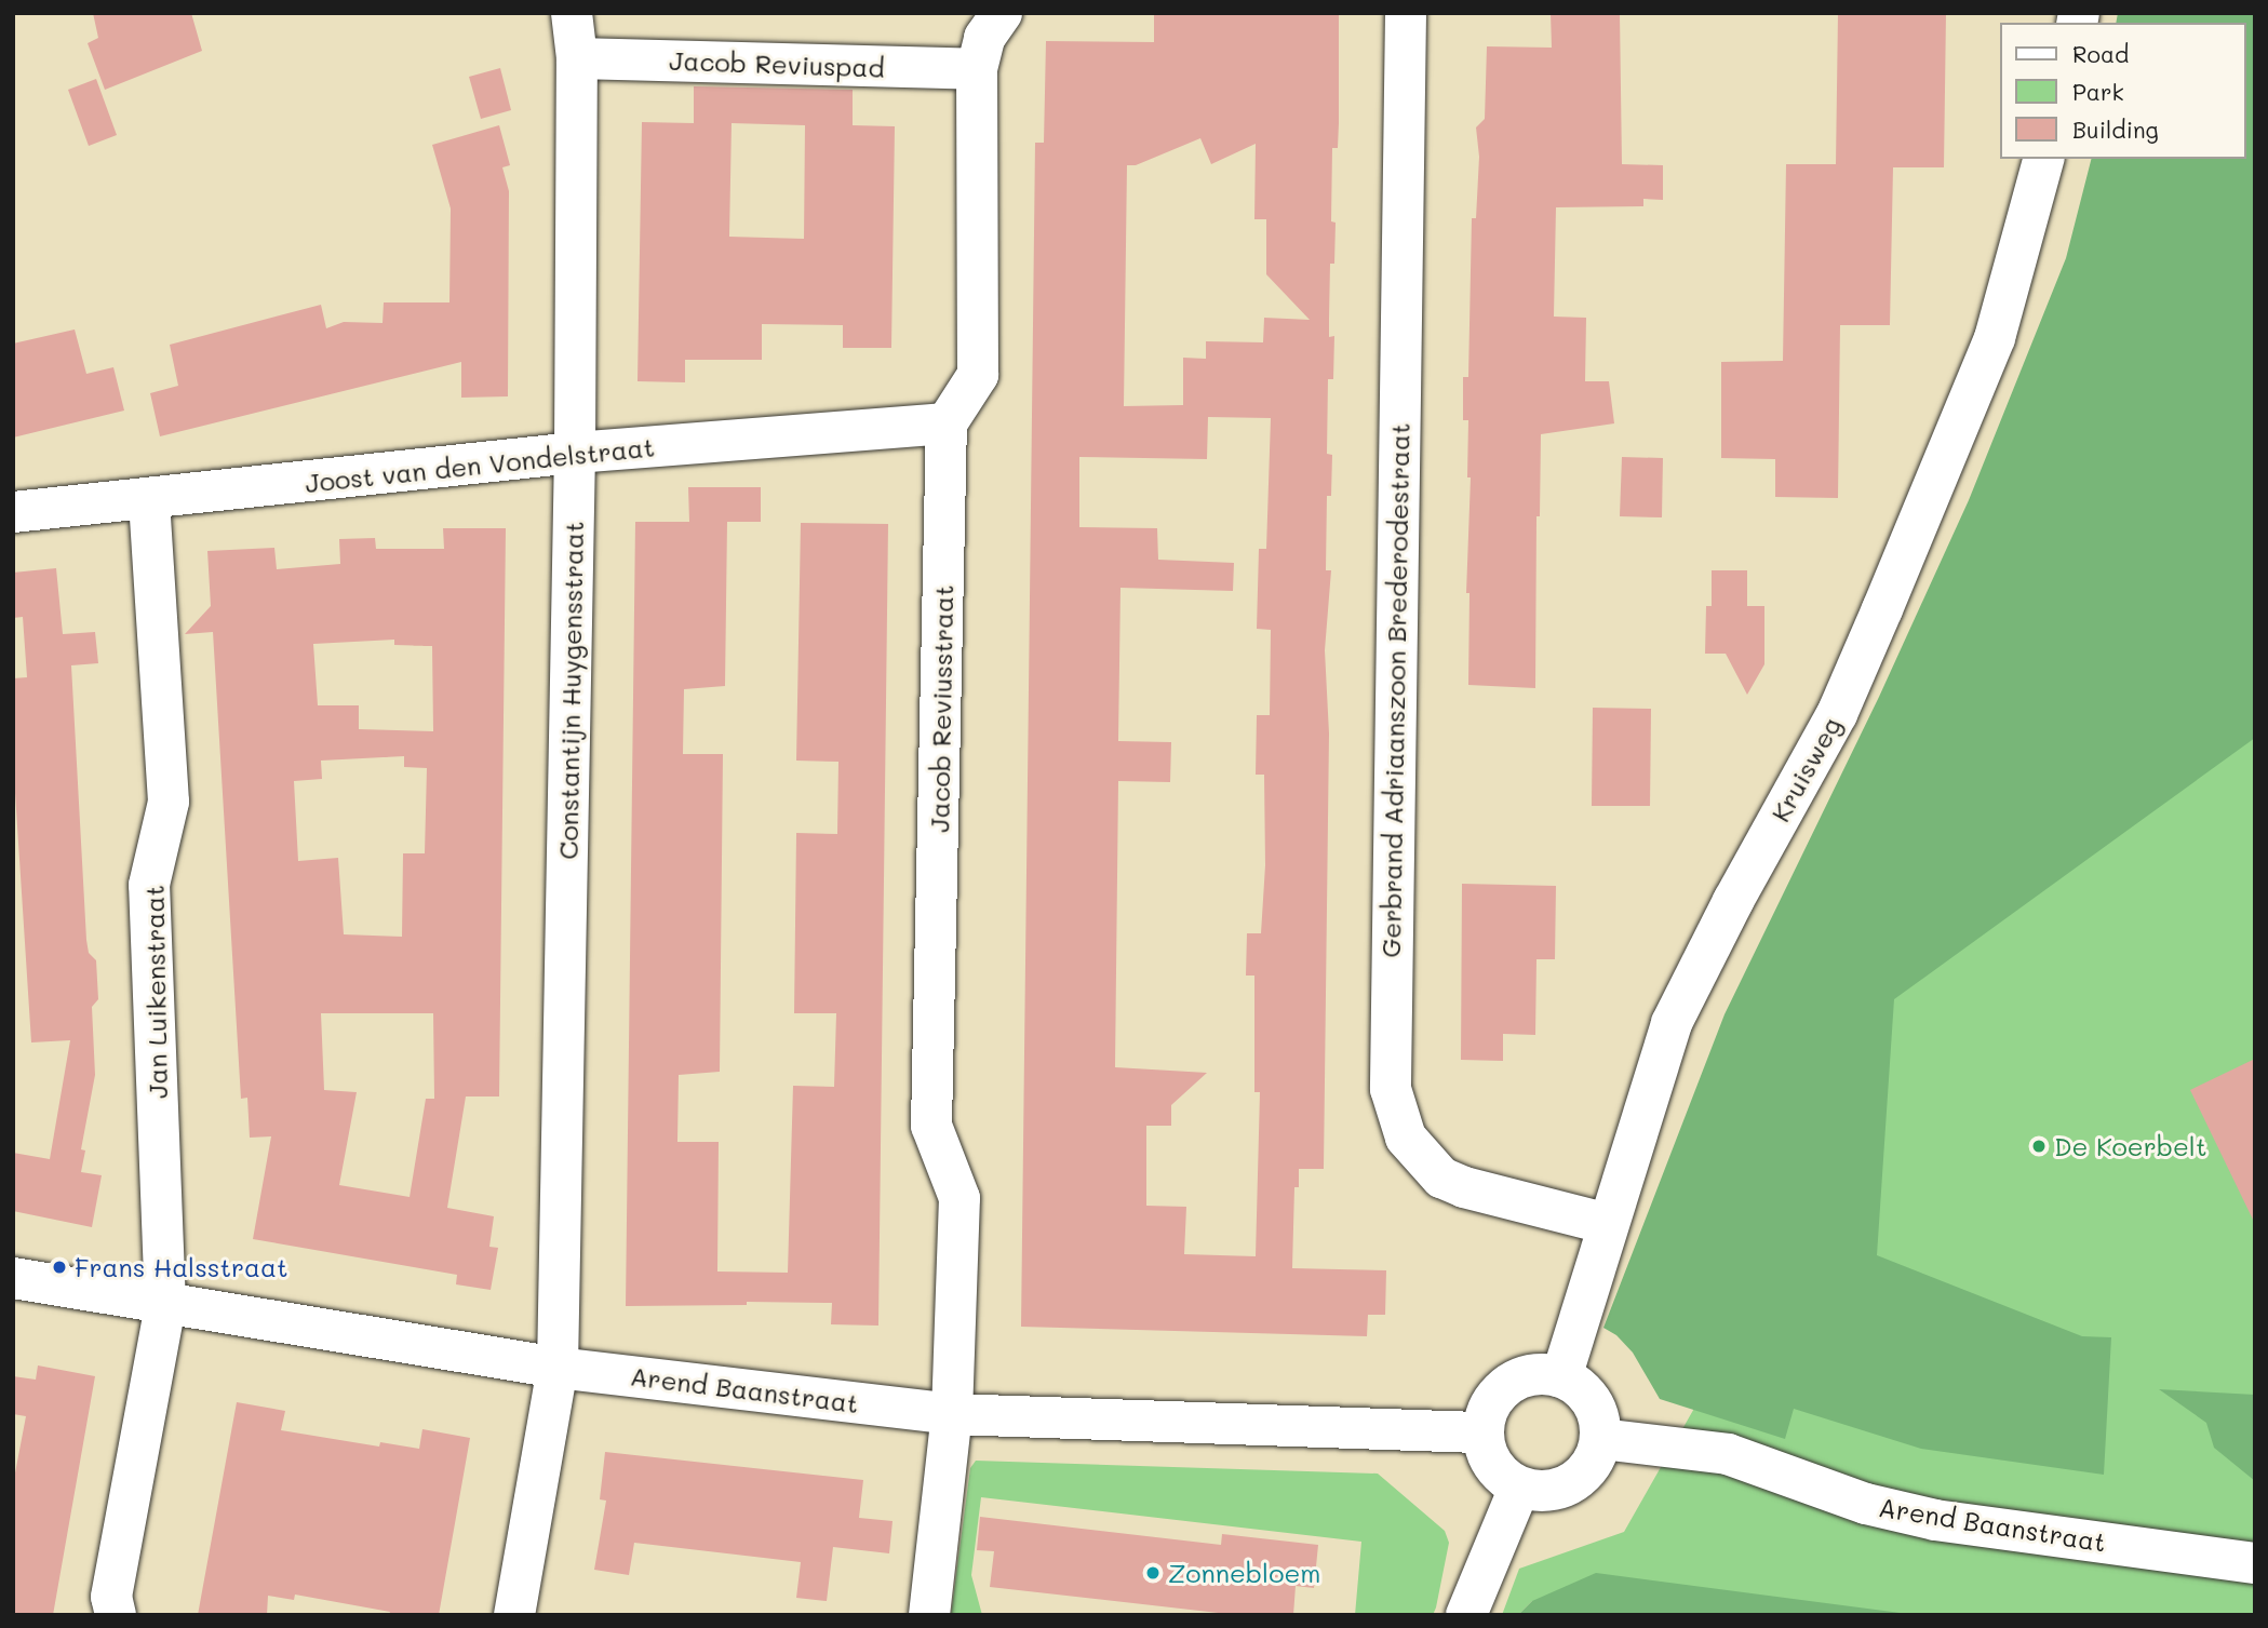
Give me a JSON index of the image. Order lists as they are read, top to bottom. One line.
{"streets":{"street":["Jacob Reviuspad","Joost van den Vondelstraat","Constantijn Huygensstraat","Gerbrand Adriaanszoon Brederodestraat","Jacob Reviusstraat","Kruisweg","Jan Luikenstraat","Arend Baanstraat"]},"crossings":[["Jacob Reviuspad","Constantijn Huygensstraat"],["Joost van den Vondelstraat","Constantijn Huygensstraat"],["Joost van den Vondelstraat","Jacob Reviusstraat"],["Joost van den Vondelstraat","Jan Luikenstraat"],["Constantijn Huygensstraat","Arend Baanstraat"],["Gerbrand Adriaanszoon Brederodestraat","Kruisweg"],["Jacob Reviusstraat","Arend Baanstraat"],["Kruisweg","Arend Baanstraat"],["Jan Luikenstraat","Arend Baanstraat"]],"places":["De Koerbelt","Frans Halsstraat","Zonnebloem"],"legend":["Road","Park","Building"]}
